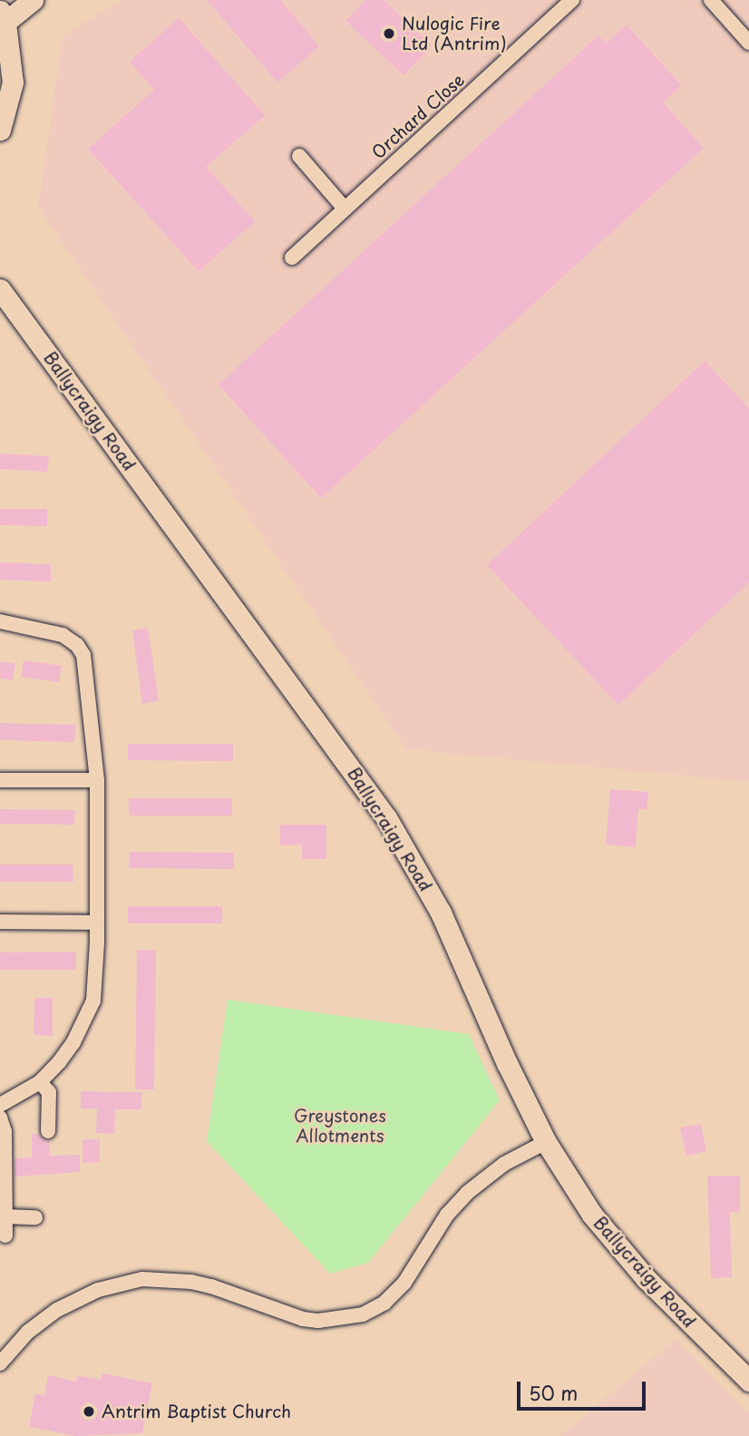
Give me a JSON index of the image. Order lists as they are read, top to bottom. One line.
{"streets":{"main road":["Ballycraigy Road"],"street":["Orchard Close"]},"parks":["Greystones Allotments"],"places":["Nulogic Fire Ltd (Antrim)","Antrim Baptist Church"],"scale_bar":"50 m"}
